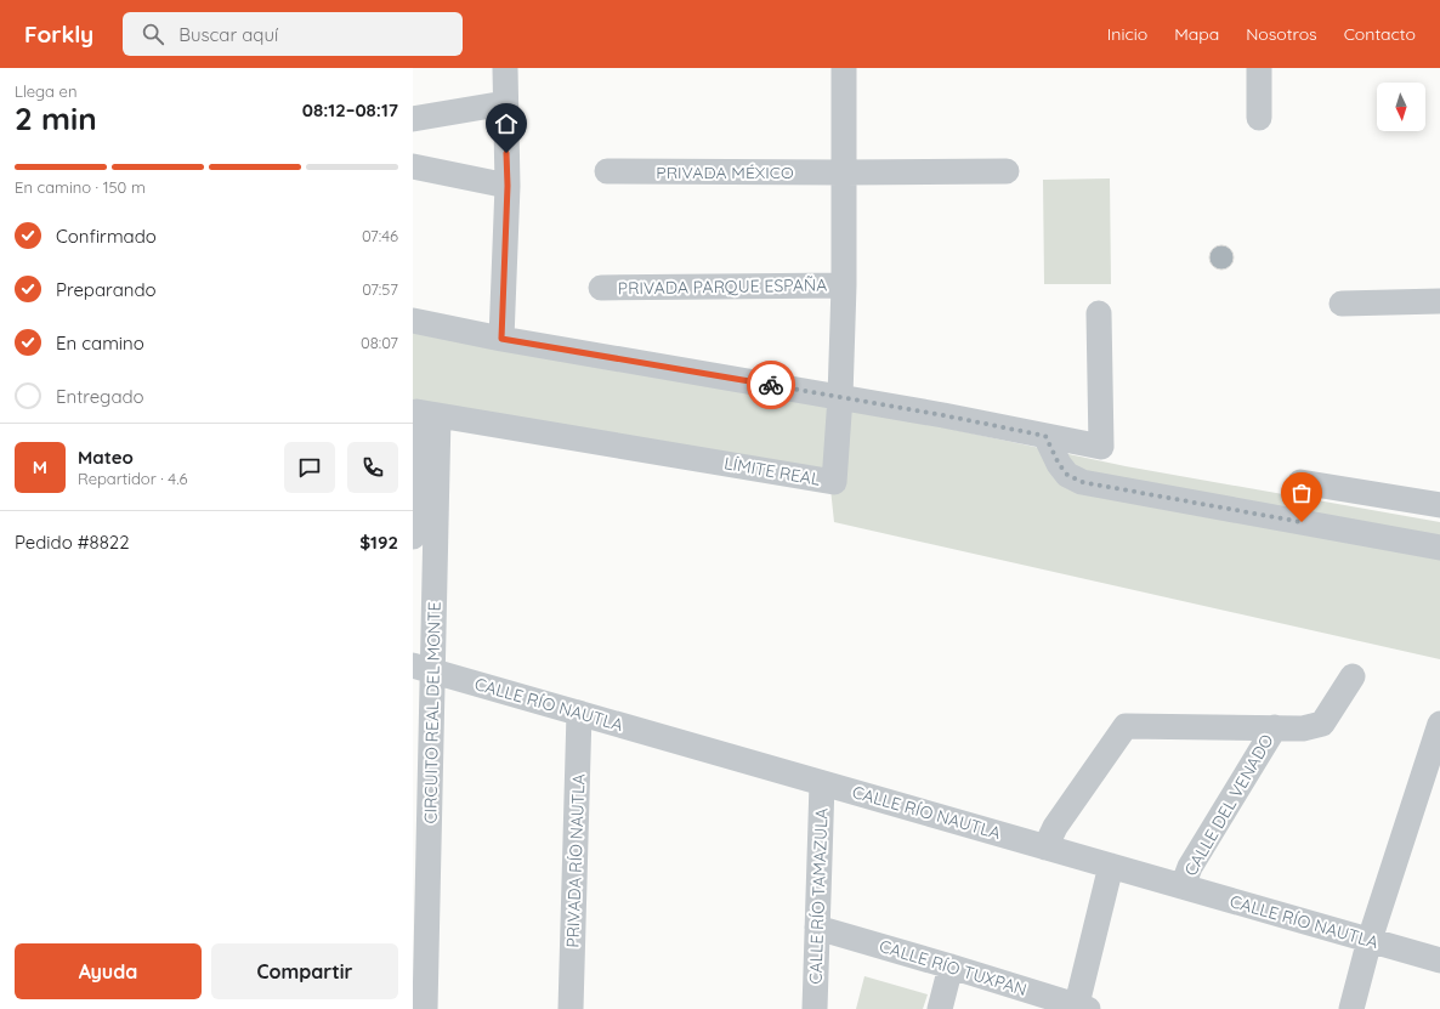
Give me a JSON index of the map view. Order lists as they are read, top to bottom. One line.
{"streets":{"street":["PRIVADA MÉXICO","PRIVADA PARQUE ESPAÑA","LÍMITE REAL","CALLE RÍO NAUTLA","CIRCUITO REAL DEL MONTE","CALLE DEL VENADO","PRIVADA RÍO NAUTLA","CALLE RÍO TAMAZULA","CALLE RÍO TUXPAN"]},"crossings":[["PRIVADA MÉXICO","LÍMITE REAL"],["PRIVADA PARQUE ESPAÑA","LÍMITE REAL"],["LÍMITE REAL","CIRCUITO REAL DEL MONTE"],["CALLE RÍO NAUTLA","CIRCUITO REAL DEL MONTE"],["CALLE RÍO NAUTLA","CALLE DEL VENADO"],["CALLE RÍO NAUTLA","PRIVADA RÍO NAUTLA"],["CALLE RÍO NAUTLA","CALLE RÍO TAMAZULA"],["CALLE RÍO TAMAZULA","CALLE RÍO TUXPAN"]],"north":"bottom","page":{"header":"Forkly","search":"Buscar aquí","nav":["Inicio","Mapa","Nosotros","Contacto"],"heading":["2 min","Llega en","08:12–08:17"],"panel":["Mateo","Repartidor · 4.6","Pedido #8822","$192"],"bar":"En camino · 150 m","list":[["Confirmado","07:46"],["Preparando","07:57"],["En camino","08:07"],"Entregado"],"round":"M","buttons":["Ayuda","Compartir"]}}
